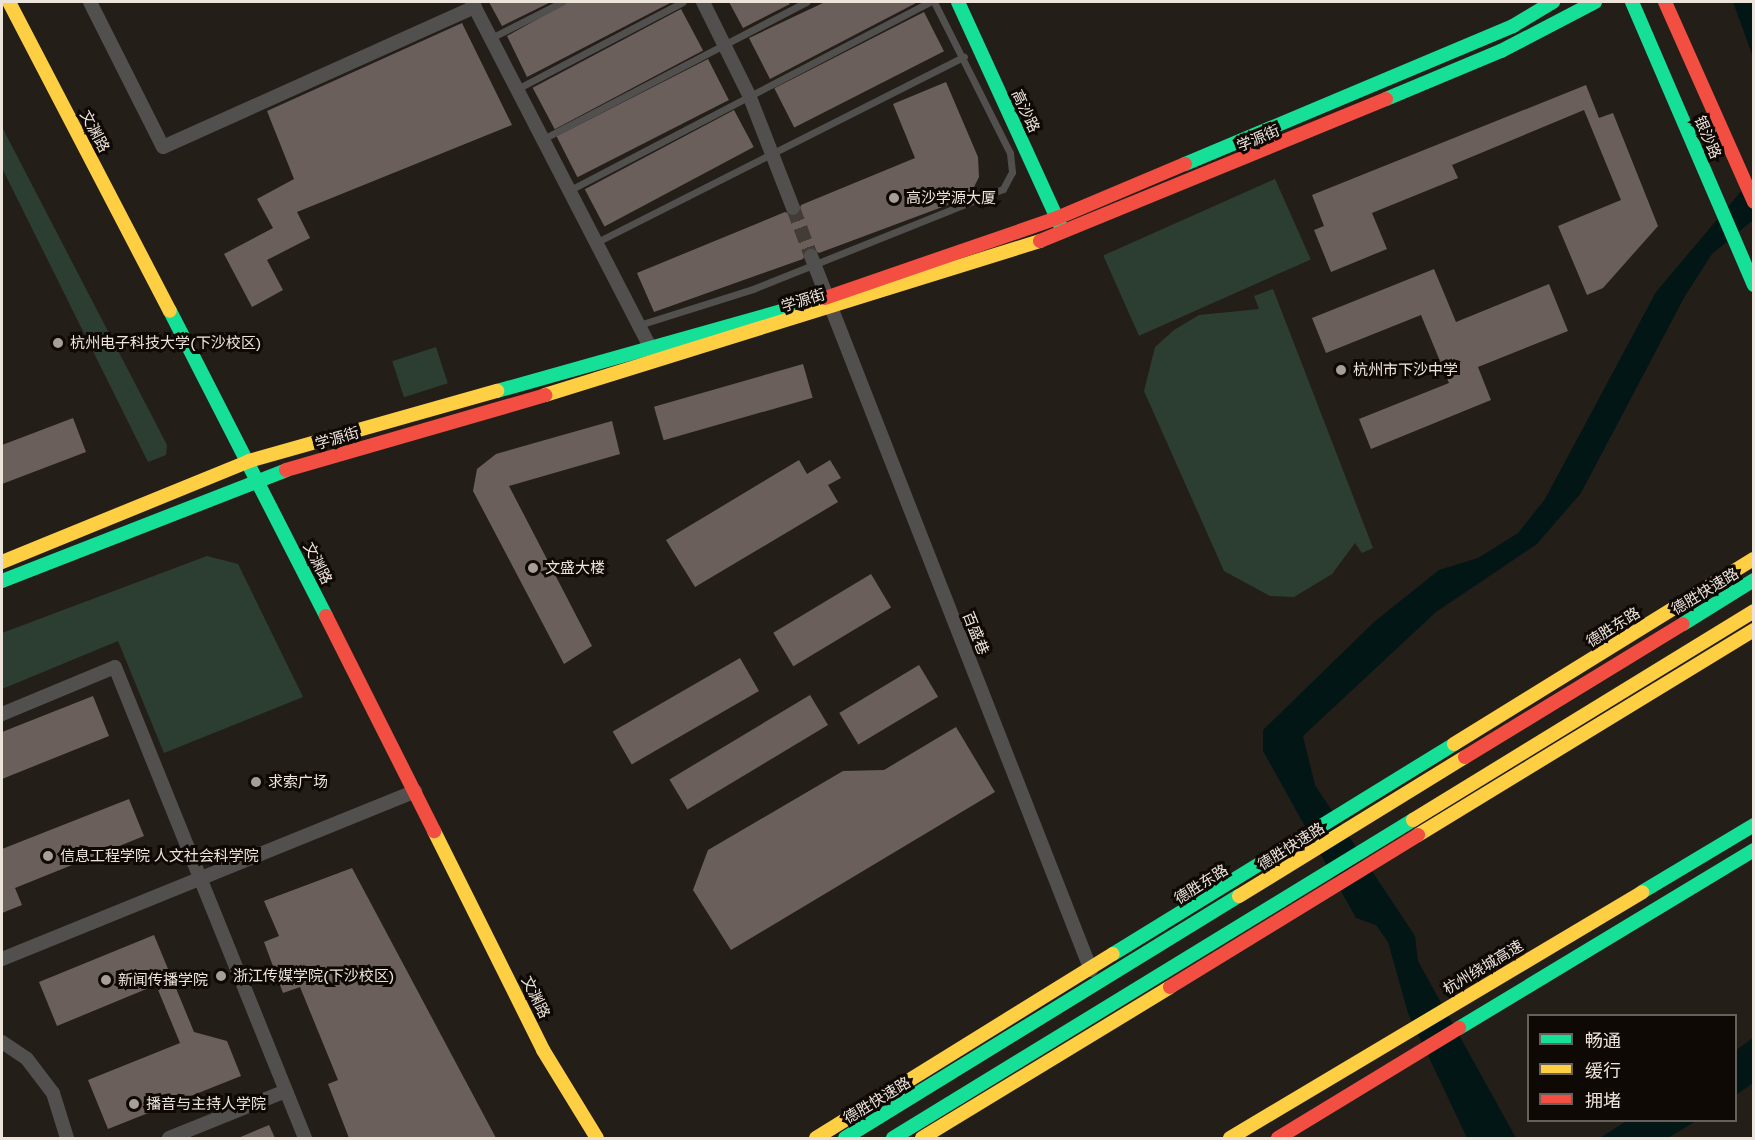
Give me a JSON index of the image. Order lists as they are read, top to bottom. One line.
{"streets":{"main road":["高沙路","文渊路","银沙路","学源街","德胜快速路","德胜东路","杭州绕城高速"],"street":["百盛巷"]},"crossings":[["高沙路","学源街"],["文渊路","学源街"],["学源街","百盛巷"],["德胜东路","百盛巷"]],"places":["高沙学源大厦","杭州电子科技大学(下沙校区)","杭州市下沙中学","文盛大楼","求索广场","信息工程学院 人文社会科学院","浙江传媒学院(下沙校区)","新闻传播学院","播音与主持人学院"],"legend":["畅通","缓行","拥堵"]}
